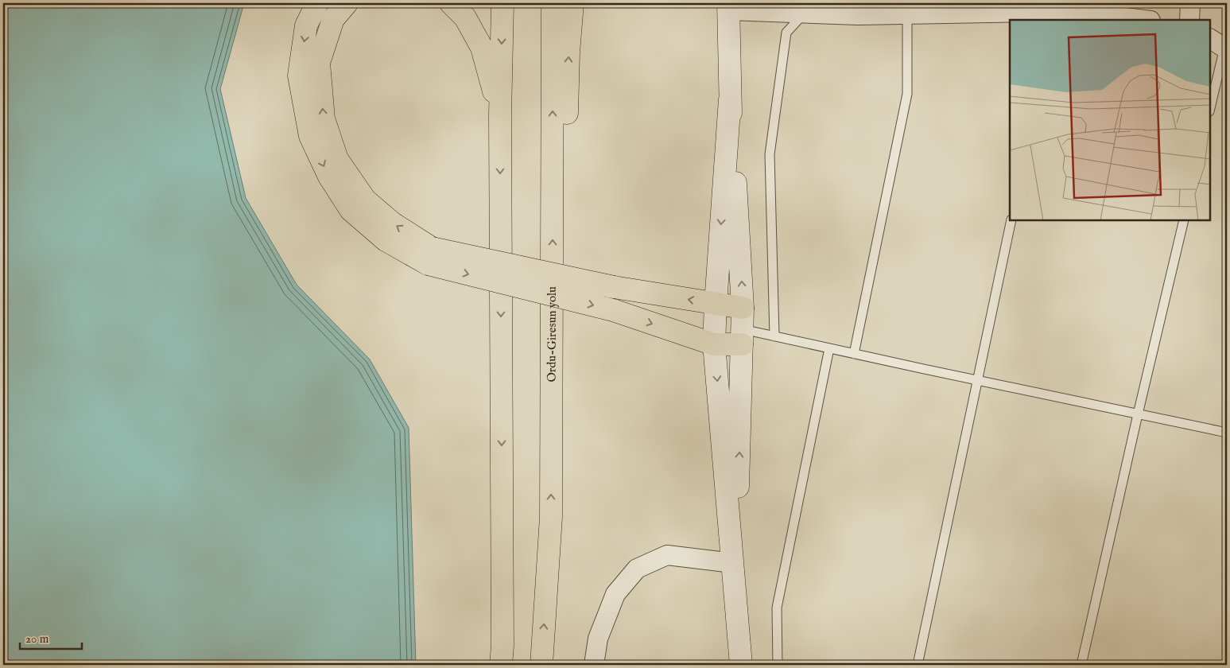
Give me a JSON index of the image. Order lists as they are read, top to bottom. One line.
{"streets":{"highway":["Ordu-Giresun yolu"]},"scale_bar":"20 m"}
